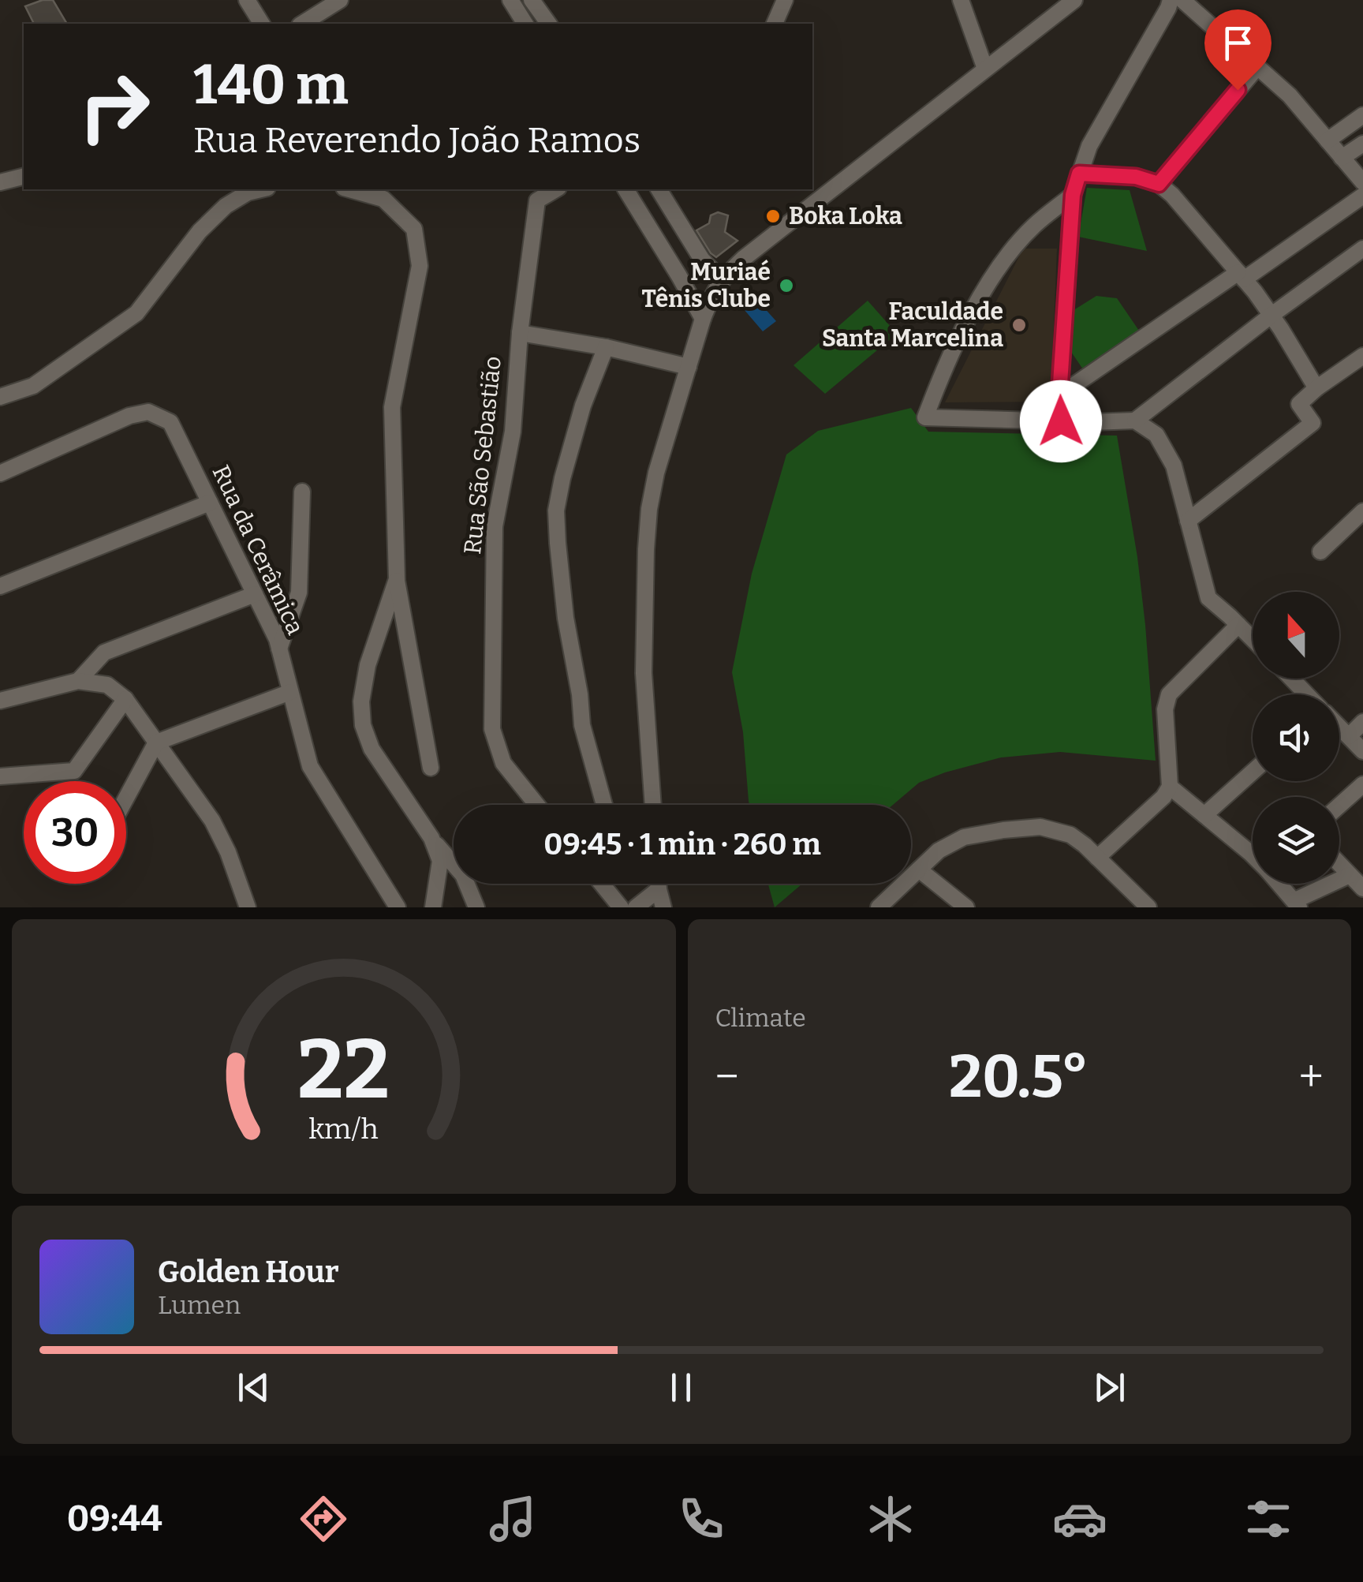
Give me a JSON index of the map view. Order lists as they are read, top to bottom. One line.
{"streets":{"street":["Rua São Sebastião","Rua da Cerâmica"]},"places":["Boka Loka","Muriaé Tênis Clube","Faculdade Santa Marcelina"],"north":"top","page":{"turn":["140 m","Rua Reverendo João Ramos"],"limit":"30","trip":"09:45 · 1 min · 260 m","tile":"Climate","heat":["−","20.5°","+"],"song":["Golden Hour","Lumen"],"tabs":"09:44","gauge":["22","km/h"]}}
